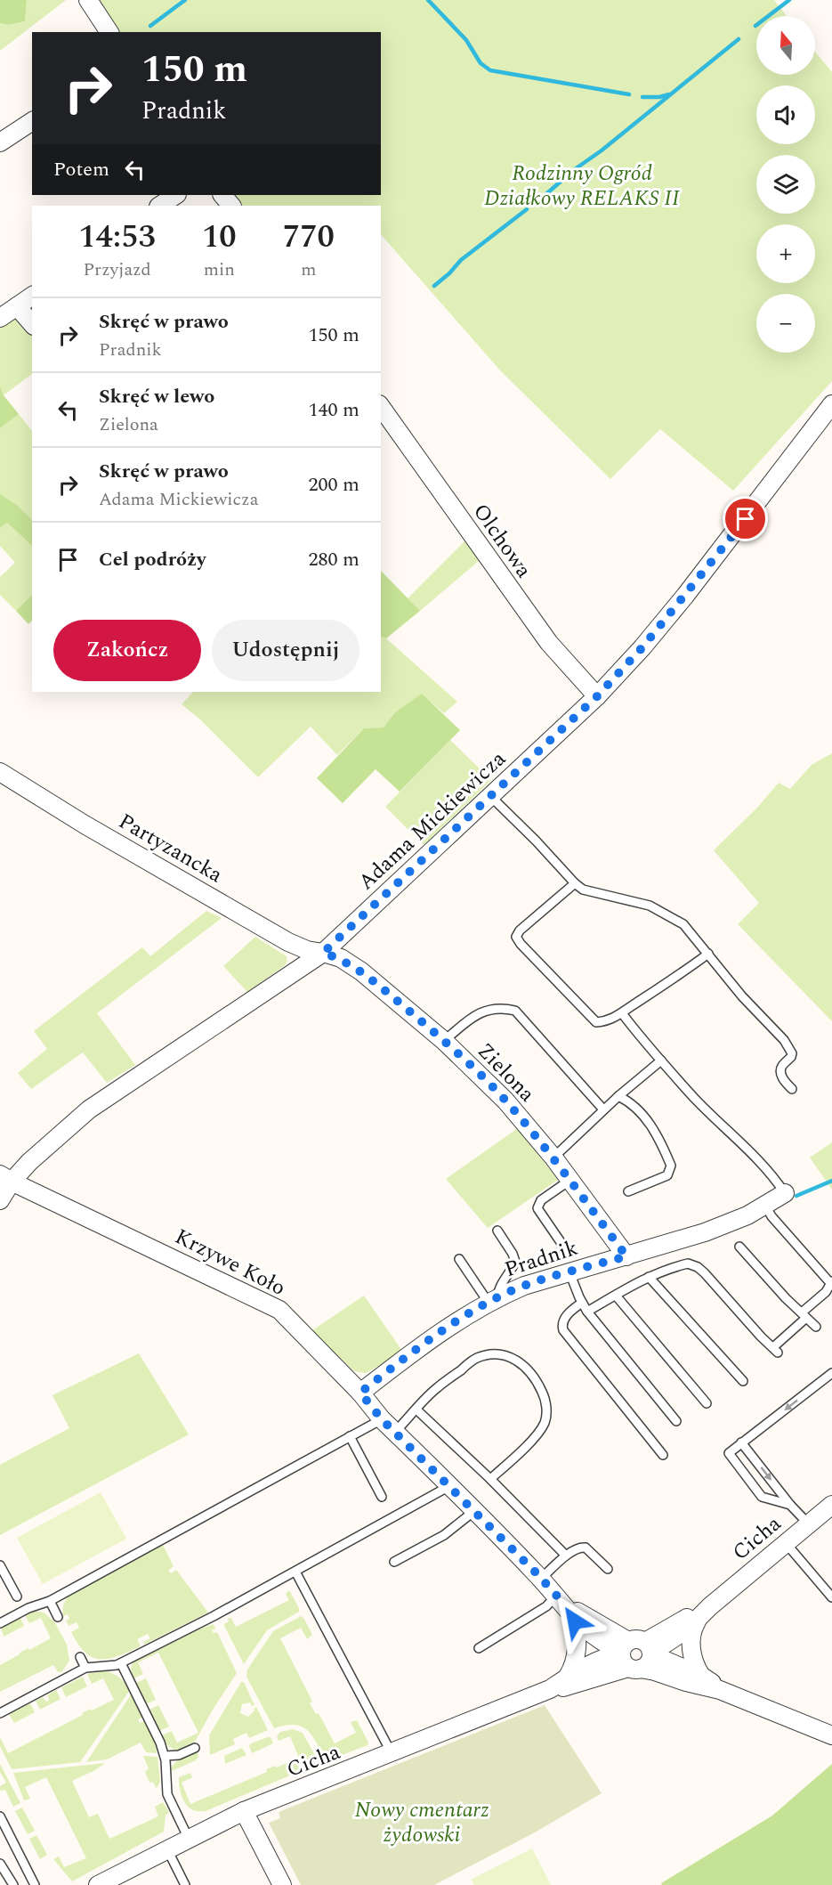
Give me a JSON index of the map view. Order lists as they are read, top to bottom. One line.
{"streets":{"street":["Olchowa","Adama Mickiewicza","Partyzancka","Zielona","Pradnik","Krzywe Koło","Cicha"]},"crossings":[["Olchowa","Adama Mickiewicza"],["Adama Mickiewicza","Partyzancka"],["Adama Mickiewicza","Zielona"],["Adama Mickiewicza","Krzywe Koło"],["Partyzancka","Zielona"],["Zielona","Pradnik"],["Pradnik","Krzywe Koło"],["Krzywe Koło","Cicha"]],"parks":["Rodzinny Ogród Działkowy RELAKS II","Nowy cmentarz żydowski"],"north":"top","page":{"map_buttons":["+","−"],"turn":["150 m","Pradnik"],"then":"Potem","eta":["14:53","Przyjazd","10","min","770","m"],"list":[{"name":"Skręć w prawo","note":"Pradnik","value":"150 m"},{"name":"Skręć w lewo","note":"Zielona","value":"140 m"},{"name":"Skręć w prawo","note":"Adama Mickiewicza","value":"200 m"},{"name":"Cel podróży","value":"280 m"}],"buttons":["Zakończ","Udostępnij"]}}
